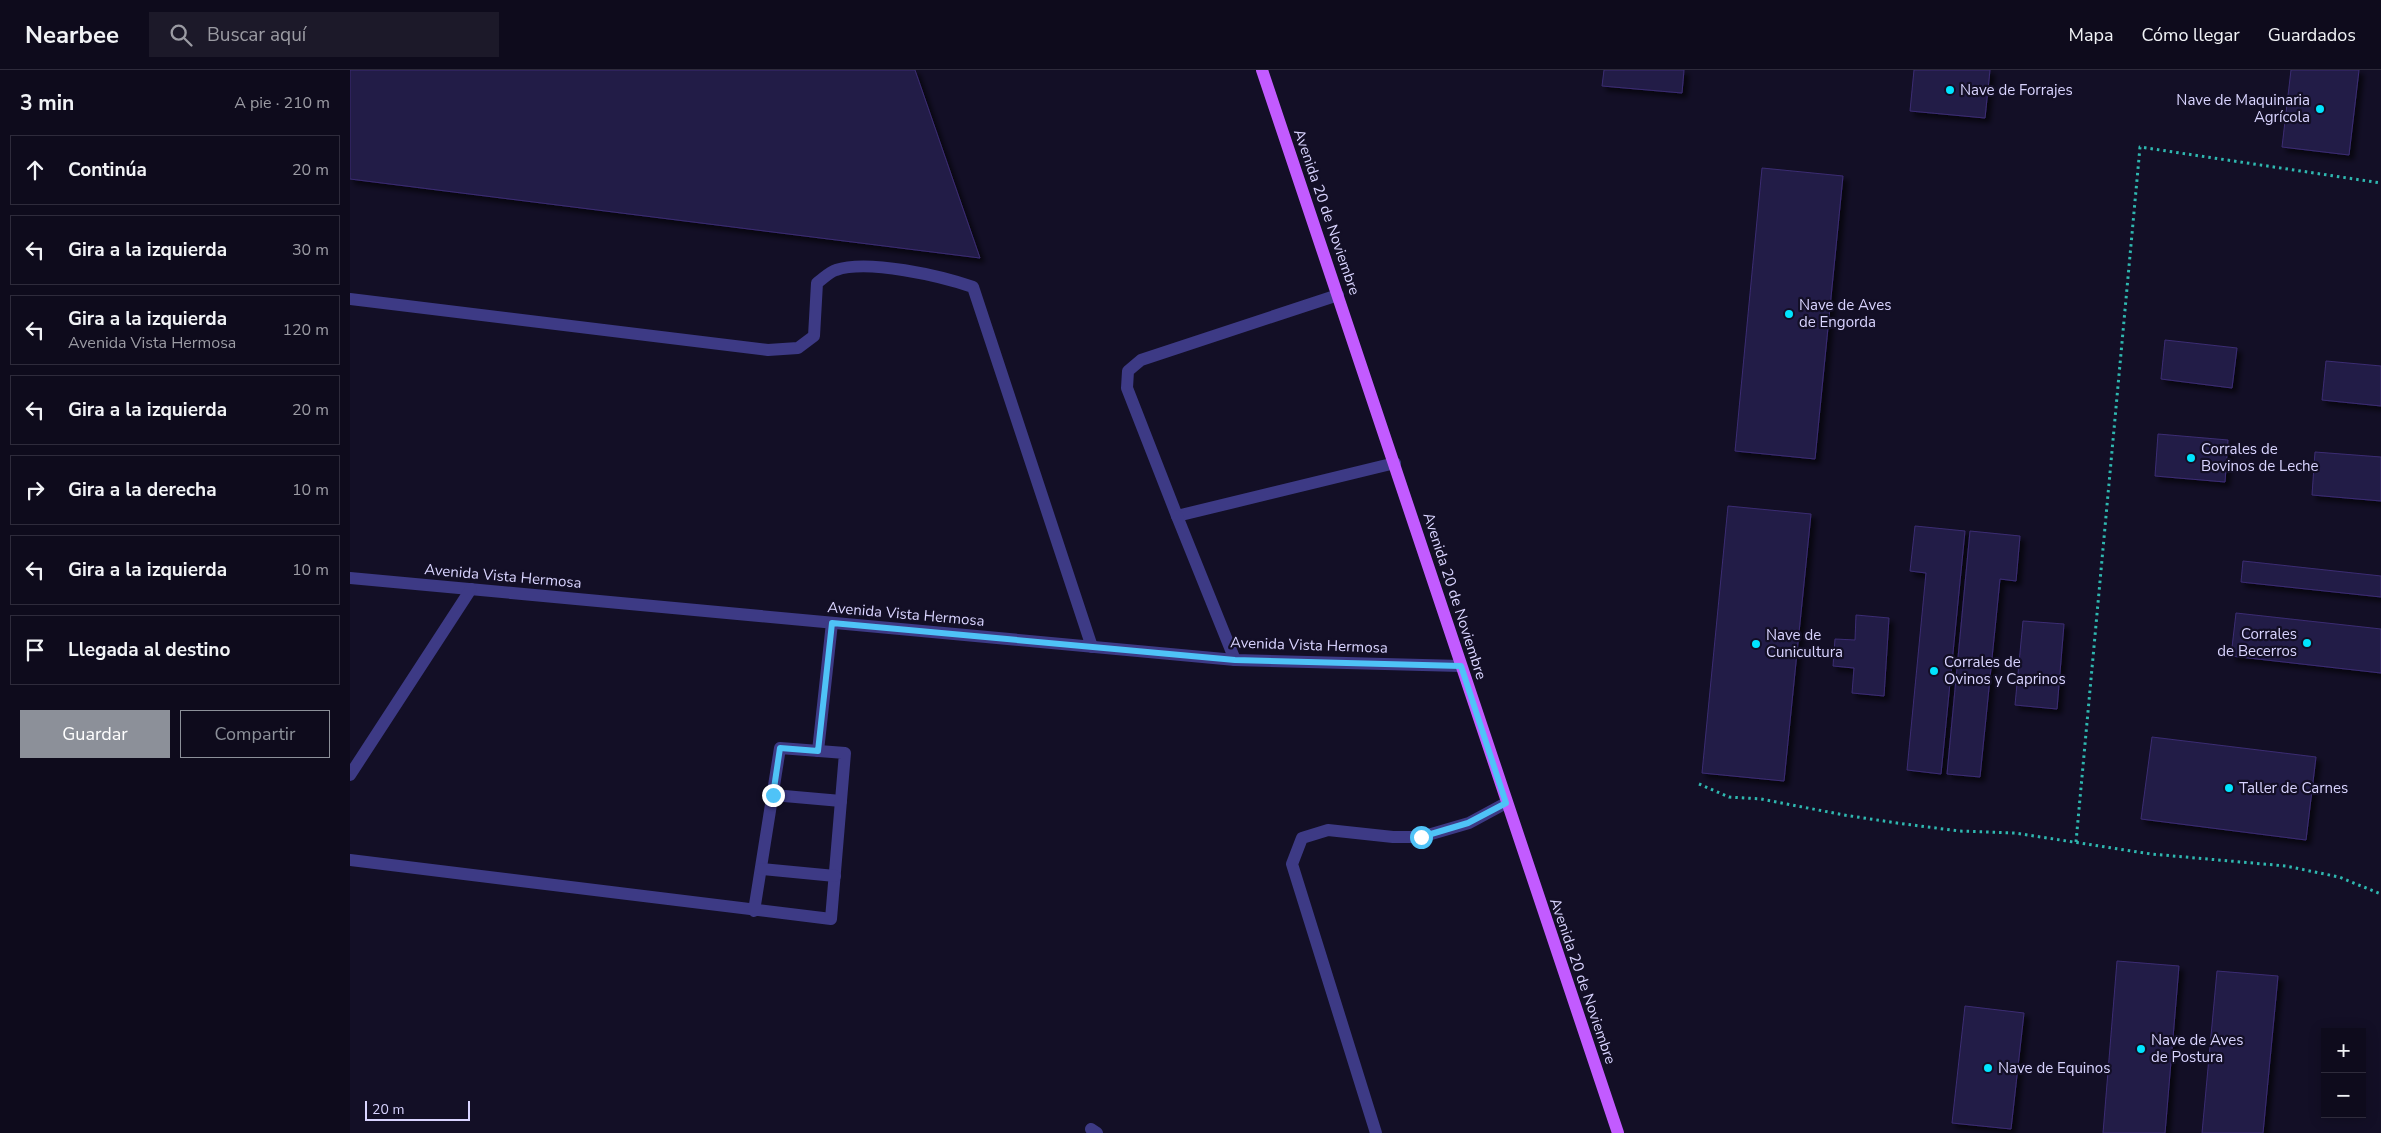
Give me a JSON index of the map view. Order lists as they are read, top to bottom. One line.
{"streets":{"main road":["Avenida 20 de Noviembre"],"street":["Avenida Vista Hermosa"]},"crossings":[["Avenida 20 de Noviembre","Avenida Vista Hermosa"]],"places":["Nave de Forrajes","Nave de Maquinaria Agrícola","Nave de Aves de Engorda","Corrales de Bovinos de Leche","Corrales de Becerros","Nave de Cunicultura","Corrales de Ovinos y Caprinos","Taller de Carnes","Nave de Aves de Postura","Nave de Equinos"],"scale_bar":"20 m","page":{"header":"Nearbee","search":"Buscar aquí","nav":["Mapa","Cómo llegar","Guardados"],"heading":["3 min","A pie · 210 m"],"list":[["Continúa","20 m"],["Gira a la izquierda","30 m"],["Gira a la izquierda","Avenida Vista Hermosa","120 m"],["Gira a la izquierda","20 m"],["Gira a la derecha","10 m"],["Gira a la izquierda","10 m"],"Llegada al destino"],"buttons":["Guardar","Compartir"],"map_buttons":["+","−"],"scale":"20 m"}}
